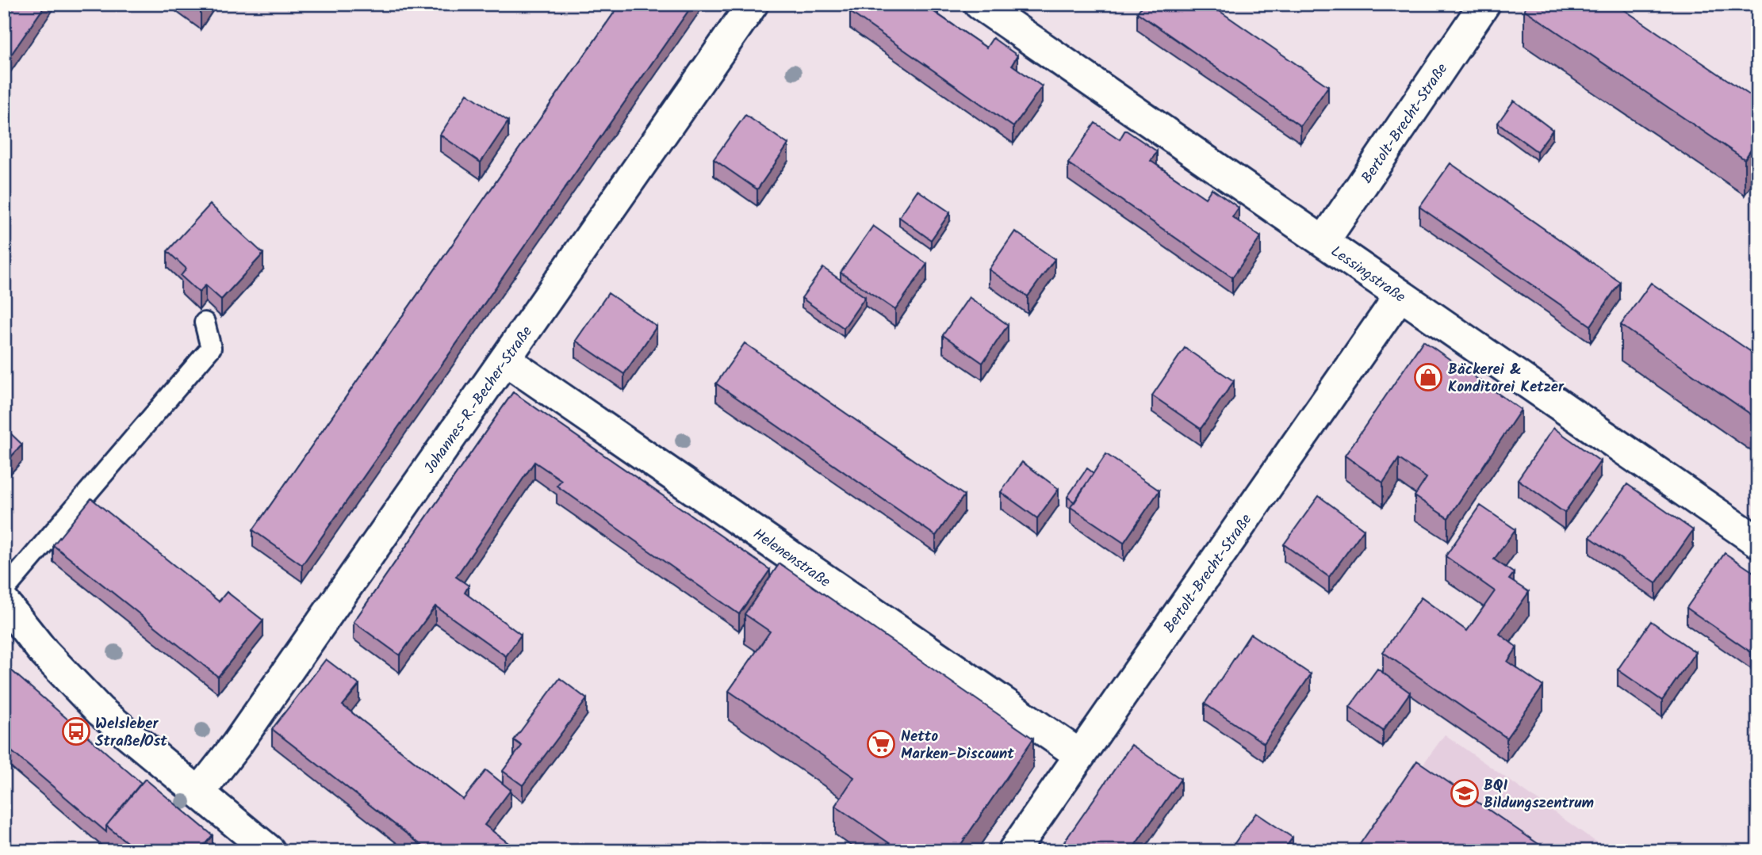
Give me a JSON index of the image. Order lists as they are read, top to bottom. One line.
{"streets":{"street":["Bertolt-Brecht-Straße","Lessingstraße","Johannes-R.-Becher-Straße","Helenenstraße"]},"crossings":[["Bertolt-Brecht-Straße","Lessingstraße"],["Bertolt-Brecht-Straße","Helenenstraße"],["Johannes-R.-Becher-Straße","Helenenstraße"]],"places":{"shop":["Bäckerei & Konditorei Ketzer"],"bus stop":["Welsleber Straße/Ost"],"supermarket":["Netto Marken-Discount"],"school or university":["BQI Bildungszentrum"]}}
